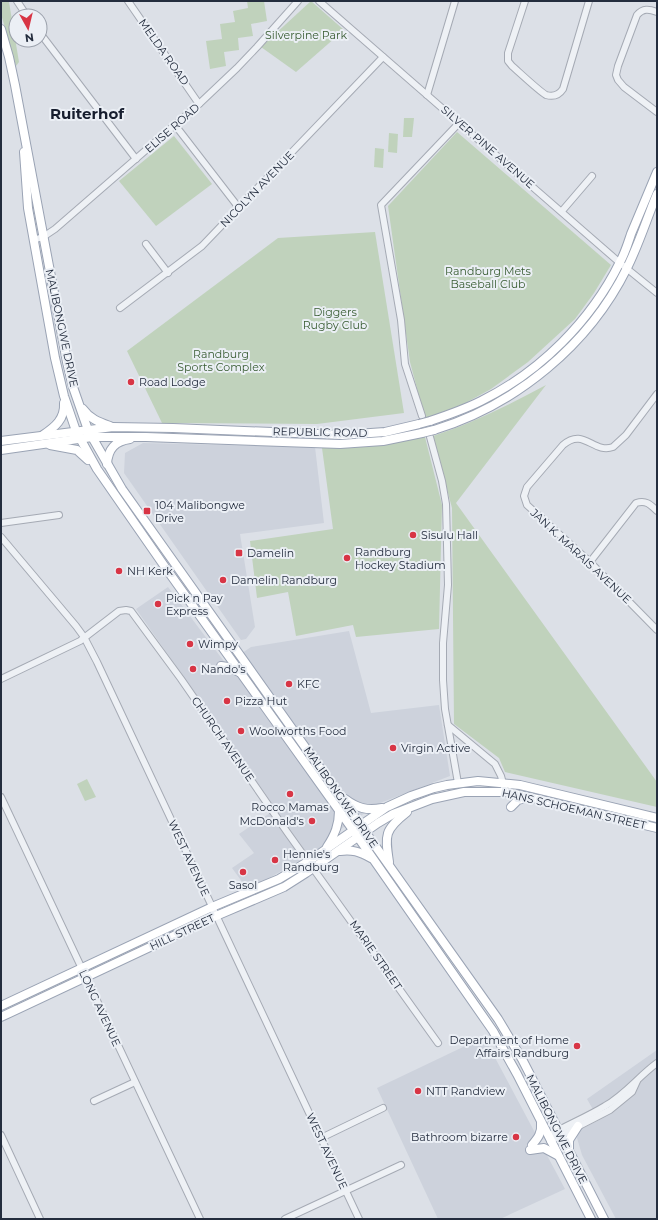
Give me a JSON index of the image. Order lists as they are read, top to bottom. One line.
{"streets":{"main road":["MALIBONGWE DRIVE","REPUBLIC ROAD","HANS SCHOEMAN STREET","HILL STREET"],"street":["MELDA ROAD","ELISE ROAD","SILVER PINE AVENUE","NICOLYN AVENUE","JAN K. MARAIS AVENUE","CHURCH AVENUE","WEST AVENUE","MARIE STREET","LONG AVENUE"]},"crossings":[["MELDA ROAD","ELISE ROAD"],["ELISE ROAD","MALIBONGWE DRIVE"],["SILVER PINE AVENUE","NICOLYN AVENUE"],["SILVER PINE AVENUE","REPUBLIC ROAD"],["MALIBONGWE DRIVE","REPUBLIC ROAD"],["MALIBONGWE DRIVE","HANS SCHOEMAN STREET"],["MALIBONGWE DRIVE","HILL STREET"],["CHURCH AVENUE","WEST AVENUE"],["CHURCH AVENUE","HILL STREET"],["CHURCH AVENUE","MARIE STREET"],["HANS SCHOEMAN STREET","HILL STREET"],["WEST AVENUE","HILL STREET"],["HILL STREET","MARIE STREET"],["HILL STREET","LONG AVENUE"]],"districts":["Ruiterhof"],"parks":["Silverpine Park","Randburg Mets Baseball Club","Diggers Rugby Club","Randburg Sports Complex"],"places":{"other":["Road Lodge","Sisulu Hall","Randburg Hockey Stadium","NH Kerk","Damelin Randburg","Pick n Pay Express","Wimpy","Nando's","KFC","Pizza Hut","Woolworths Food","Virgin Active","Rocco Mamas","McDonald's","Hennie's Randburg","Sasol","Department of Home Affairs Randburg","NTT Randview","Bathroom bizarre"],"transit":["104 Malibongwe Drive","Damelin"]},"north":"bottom"}
